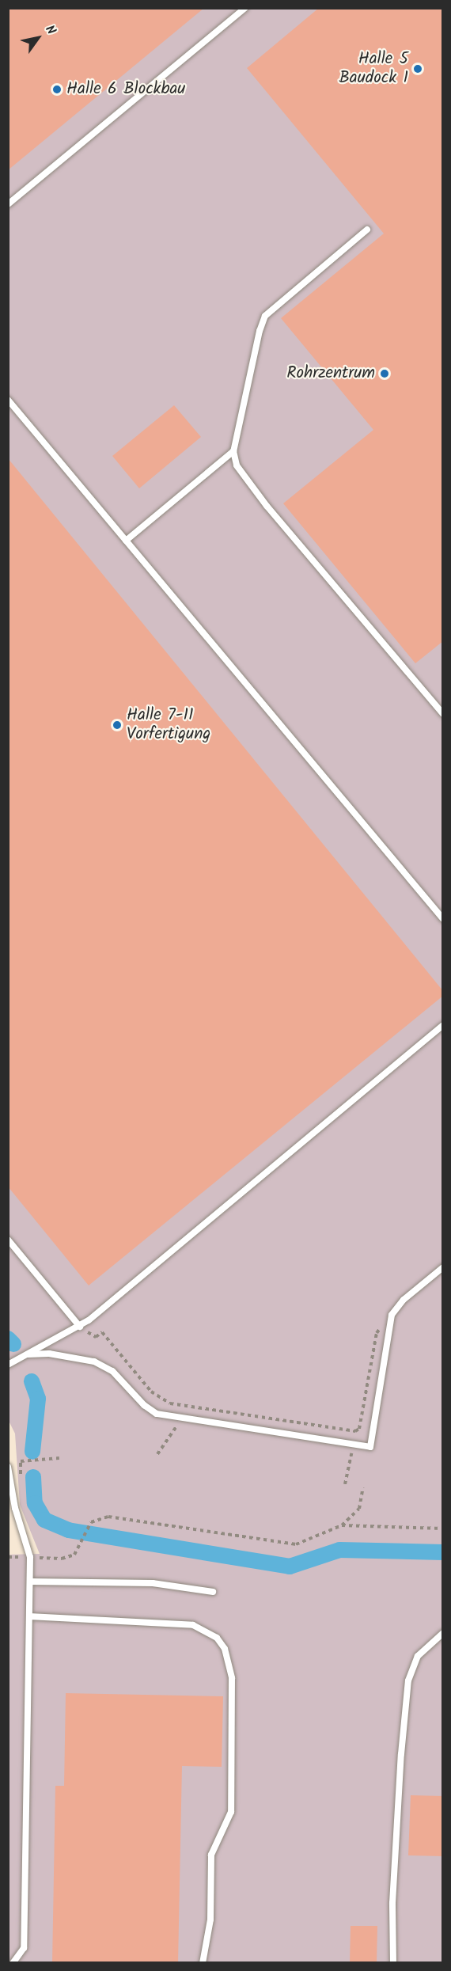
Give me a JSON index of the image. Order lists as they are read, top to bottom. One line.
{"places":["Halle 5 Baudock 1","Halle 6 Blockbau","Rohrzentrum","Halle 7-11 Vorfertigung"],"north":"top right"}
